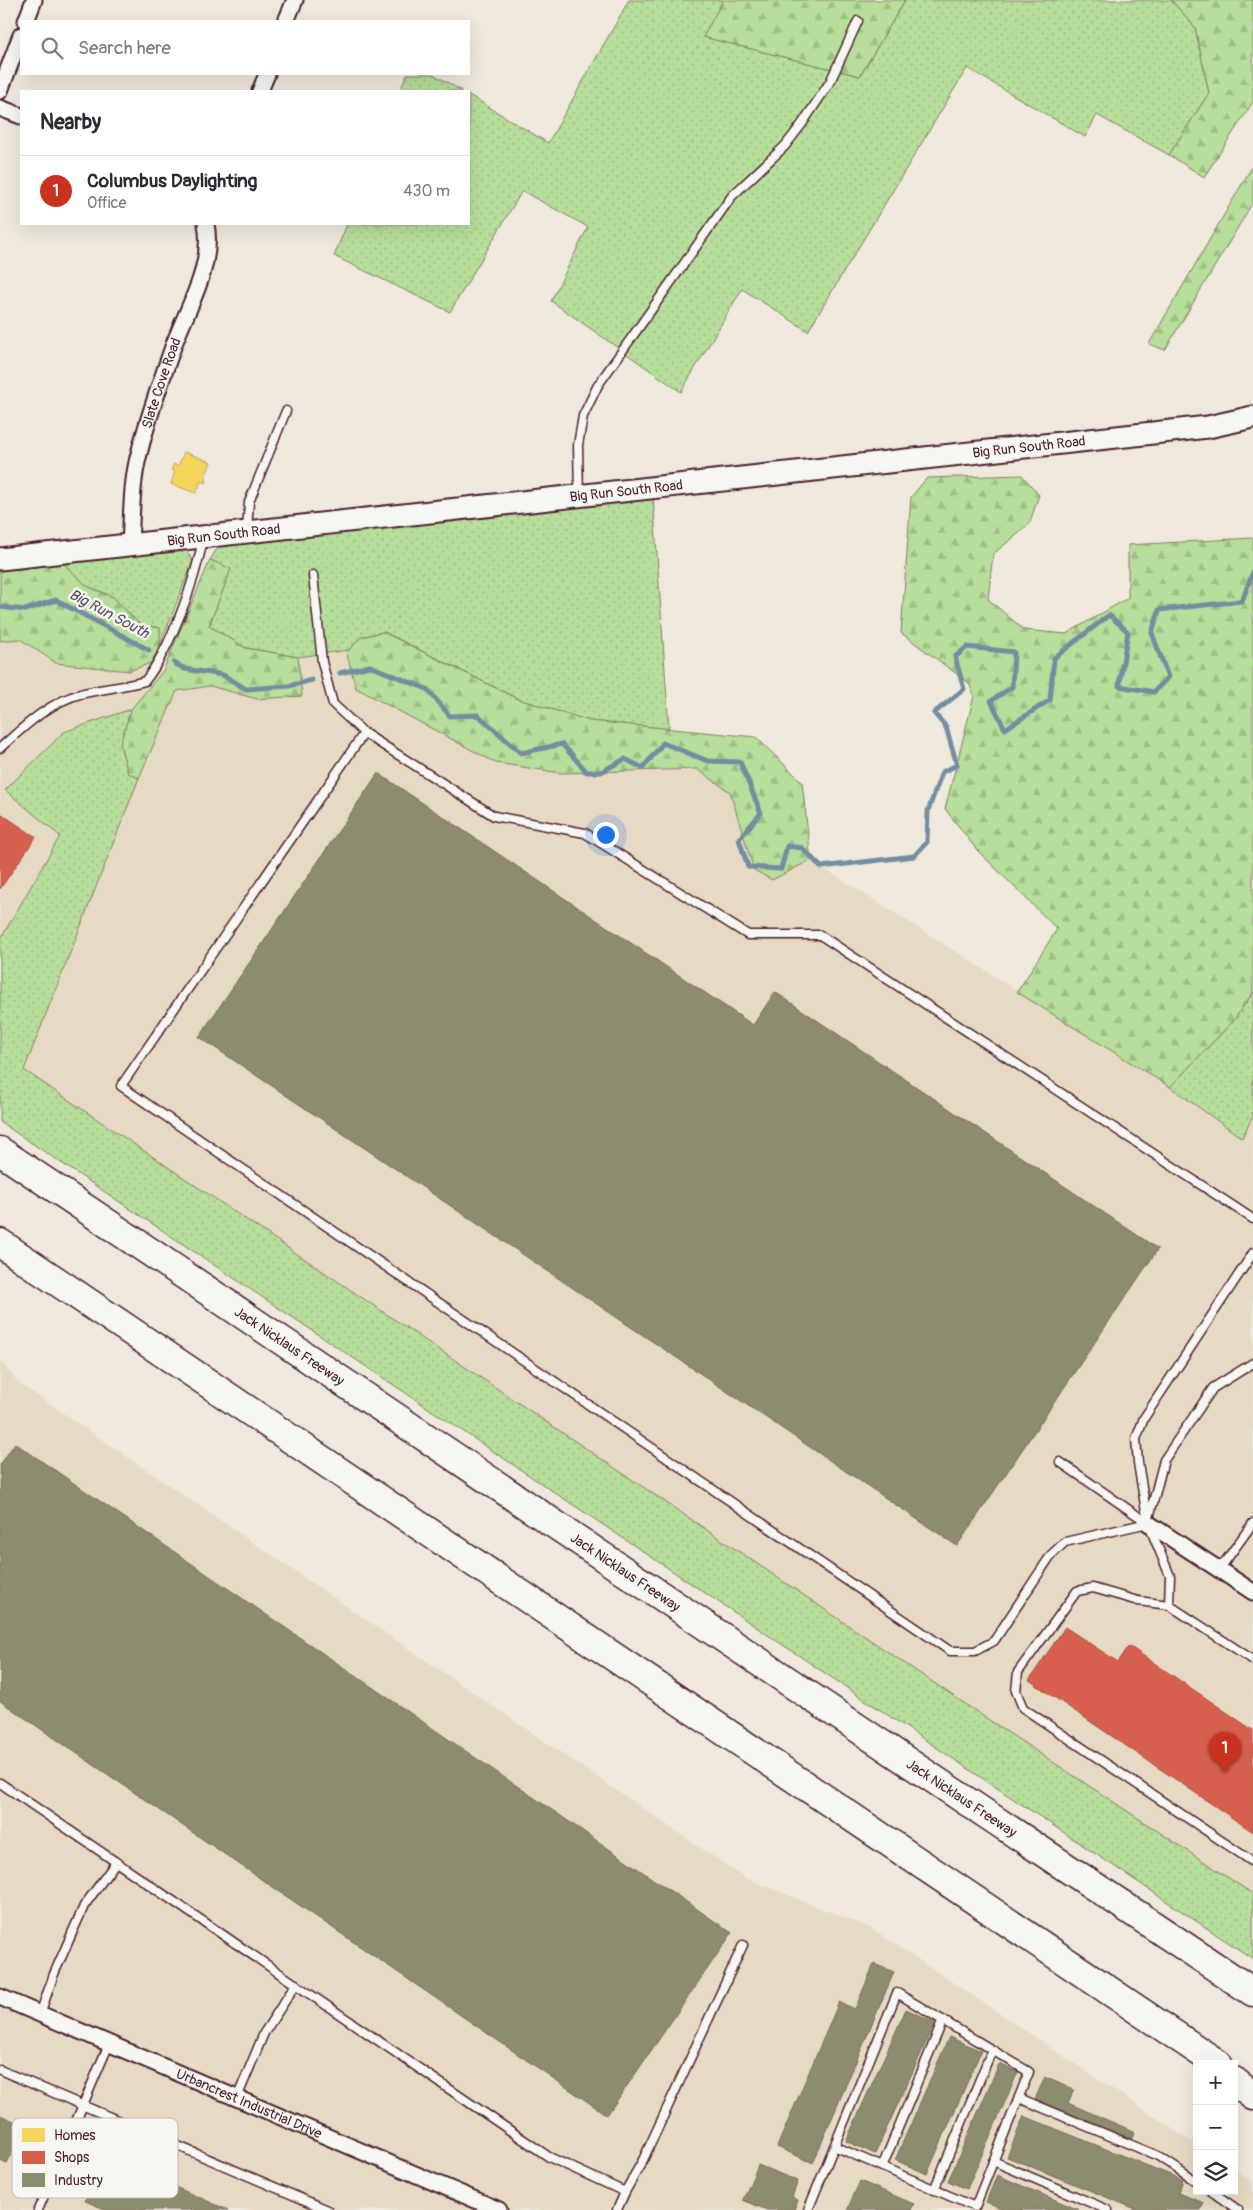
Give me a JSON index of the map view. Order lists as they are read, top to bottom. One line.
{"streets":{"highway":["Jack Nicklaus Freeway"],"street":["Slate Cove Road","Big Run South Road","Urbancrest Industrial Drive"]},"crossings":[["Slate Cove Road","Big Run South Road"]],"water":["Big Run South"],"legend":["Homes","Shops","Industry"],"page":{"search":"Search here","heading":"Nearby","list":[{"mark":"1","name":"Columbus Daylighting","note":"Office","value":"430 m"}],"pins":"1","map_buttons":["+","−"]}}
